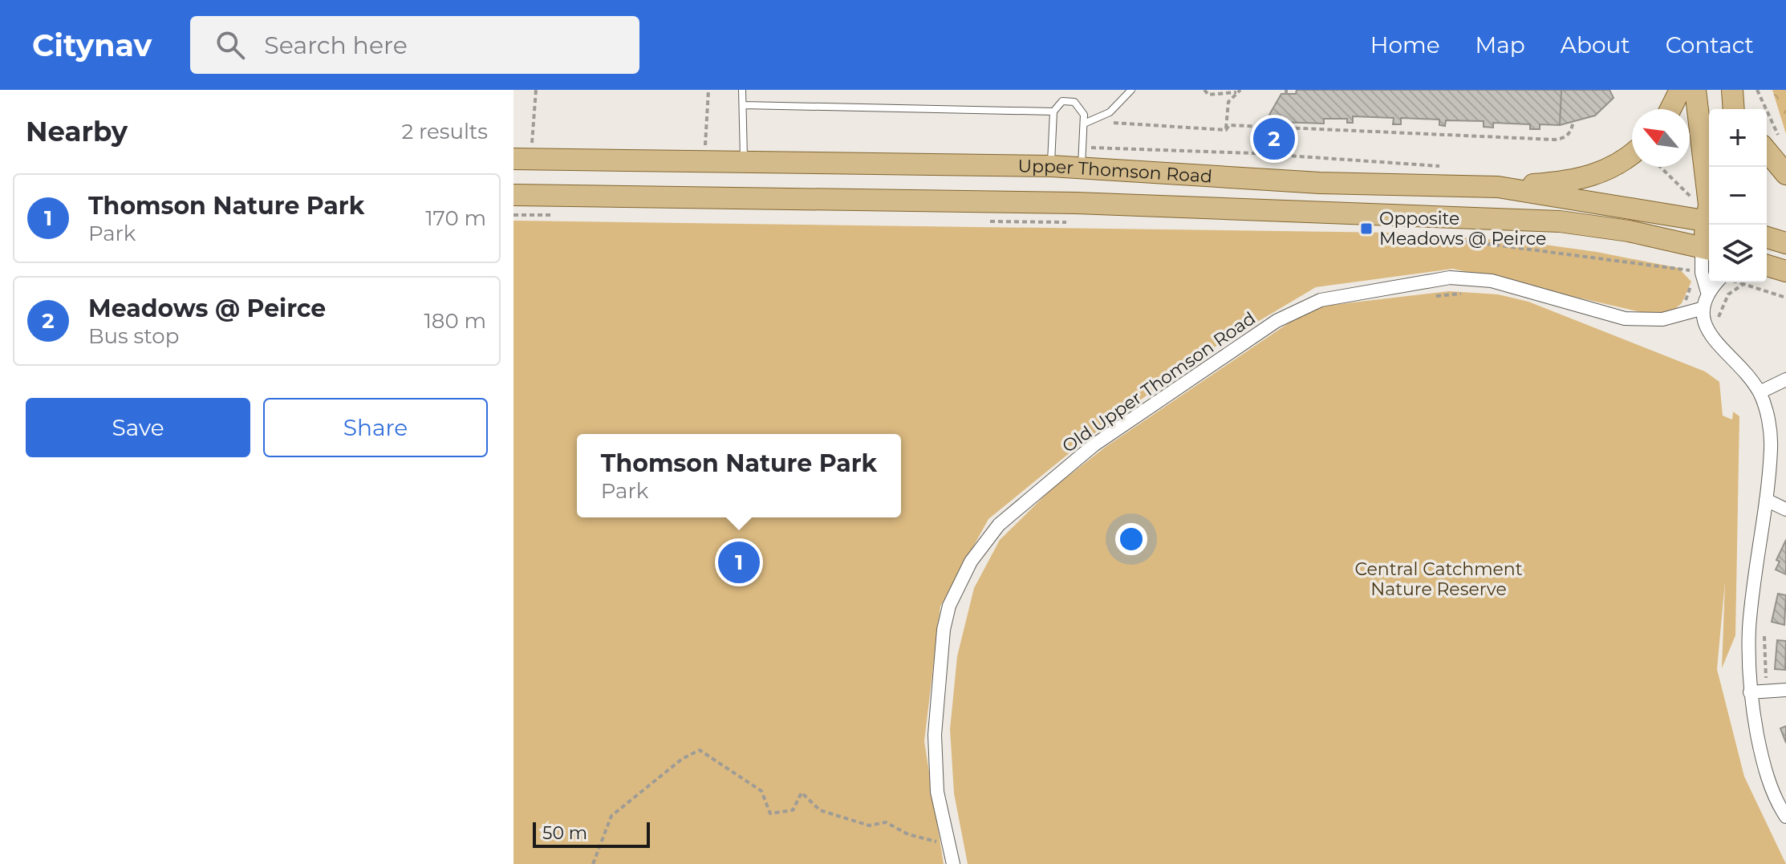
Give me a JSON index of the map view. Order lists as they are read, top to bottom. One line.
{"streets":{"main road":["Upper Thomson Road"],"street":["Old Upper Thomson Road"]},"parks":["Central Catchment Nature Reserve"],"places":{"transit":["Opposite Meadows @ Peirce"]},"scale_bar":"50 m","north":"top left","page":{"header":"Citynav","search":"Search here","nav":["Home","Map","About","Contact"],"heading":["Nearby","2 results"],"map_buttons":["+","−"],"pins":["2","1"],"list":[{"mark":"1","name":"Thomson Nature Park","note":"Park","value":"170 m"},{"mark":"2","name":"Meadows @ Peirce","note":"Bus stop","value":"180 m"}],"buttons":["Save","Share"],"popup":["Thomson Nature Park","Park"],"scale":"50 m"}}
